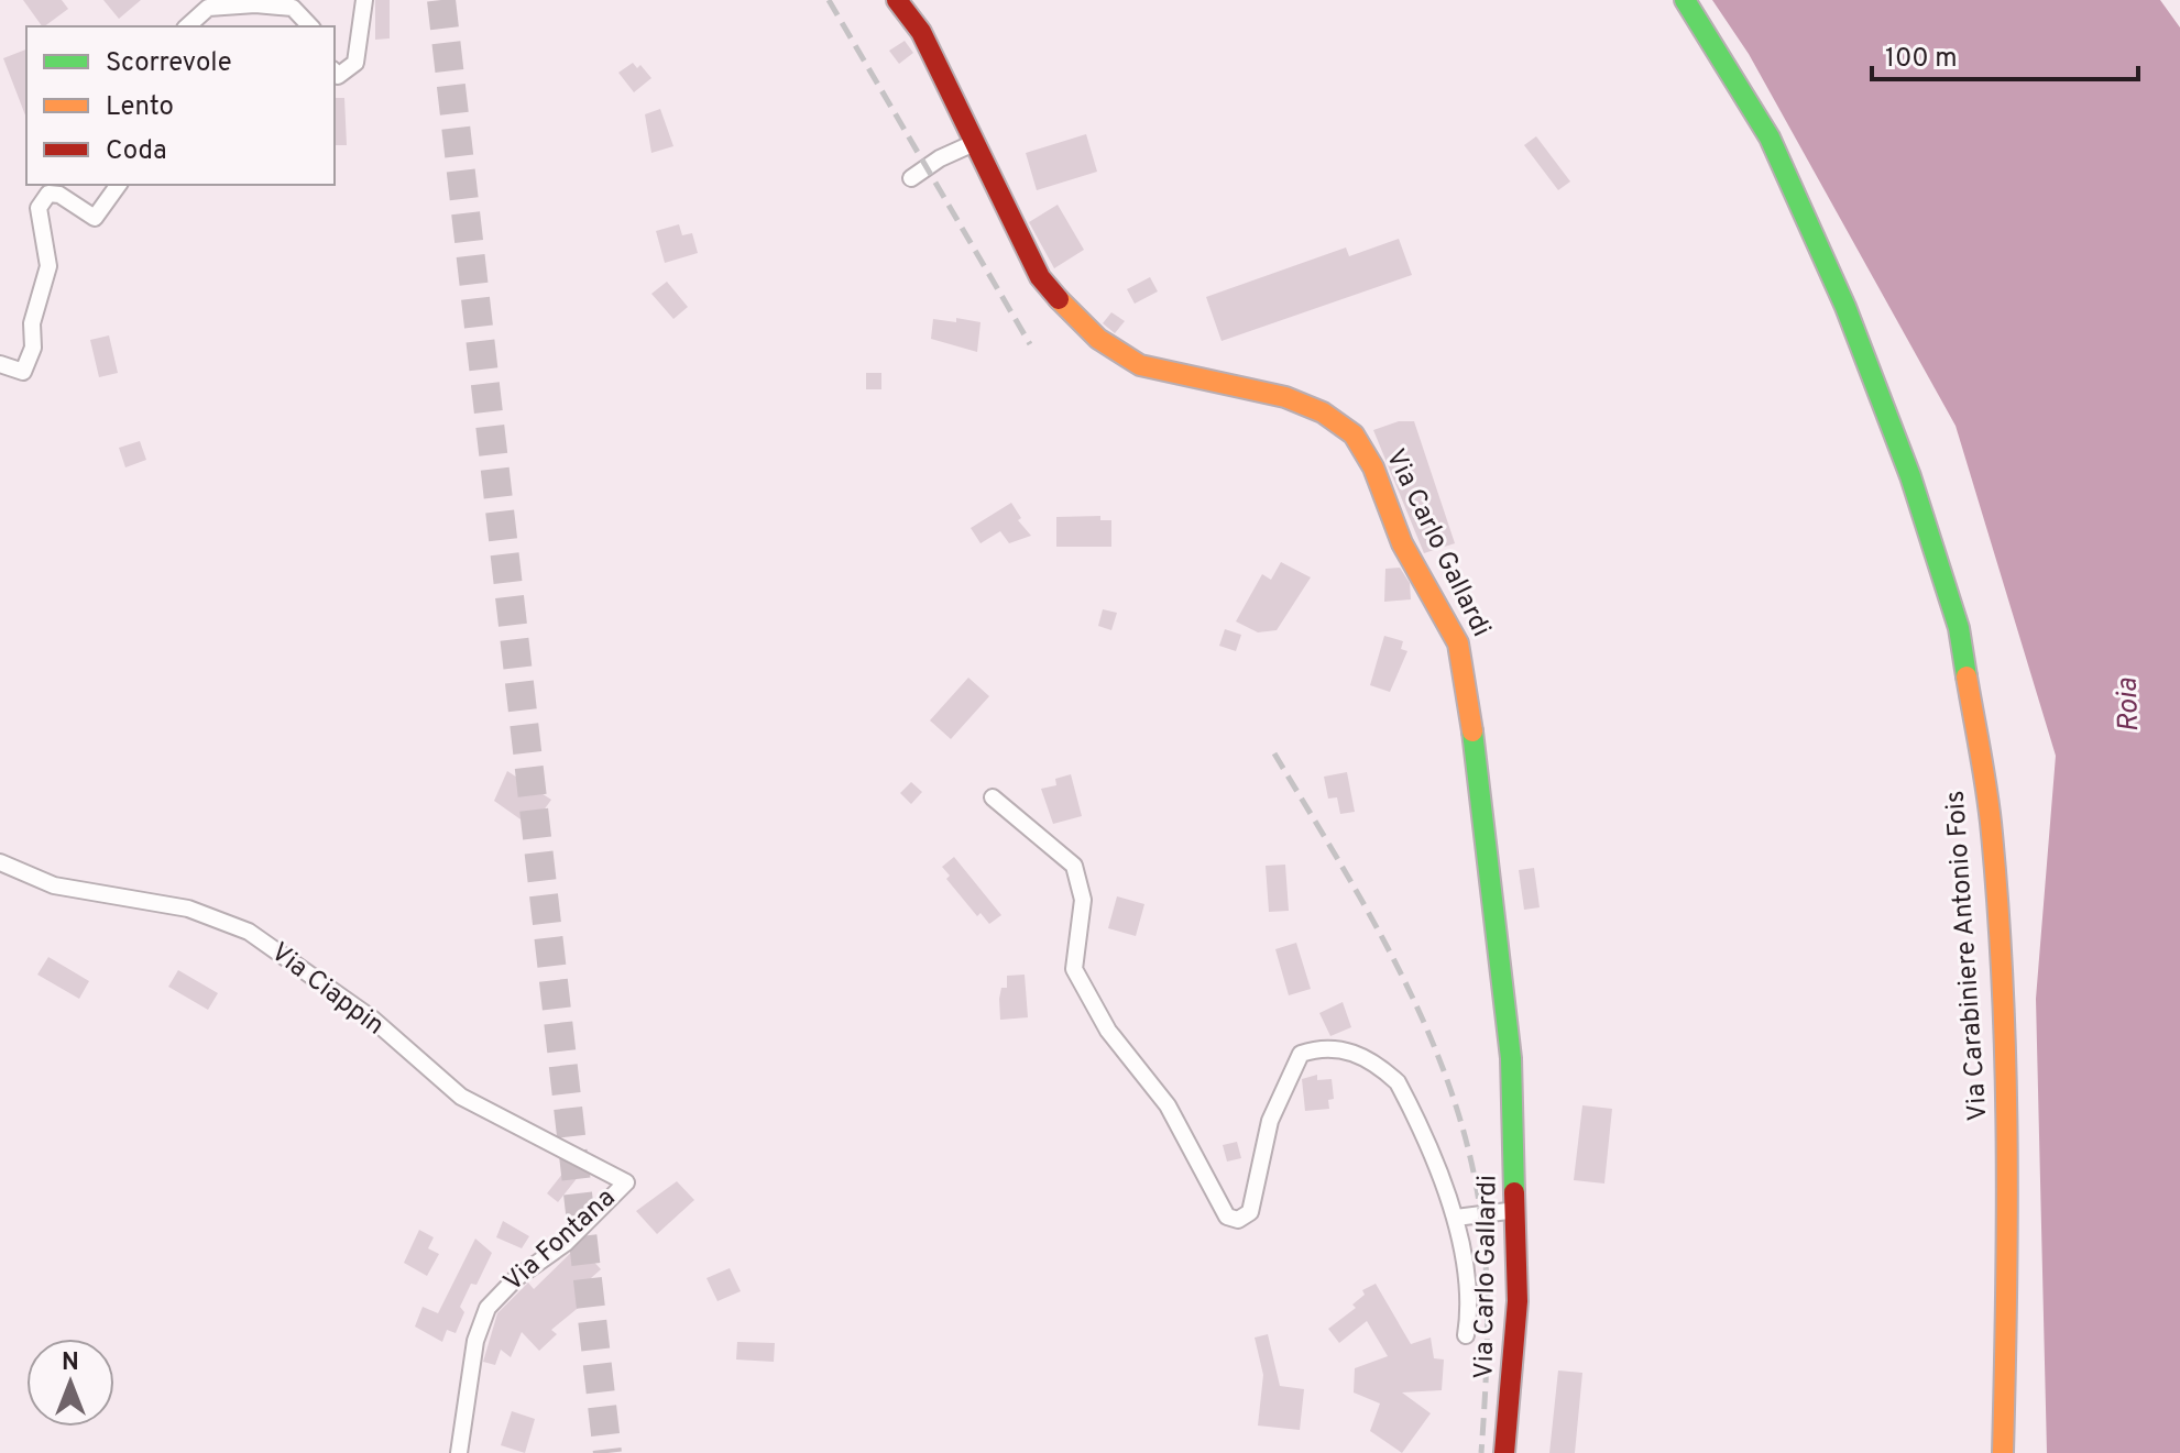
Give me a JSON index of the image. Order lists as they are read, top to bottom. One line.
{"streets":{"street":["Via Carlo Gallardi","Via Carabiniere Antonio Fois","Via Ciappin","Via Fontana"]},"crossings":[["Via Ciappin","Via Fontana"]],"water":["Roia"],"legend":["Scorrevole","Lento","Coda"],"scale_bar":"100 m","north":"top"}
